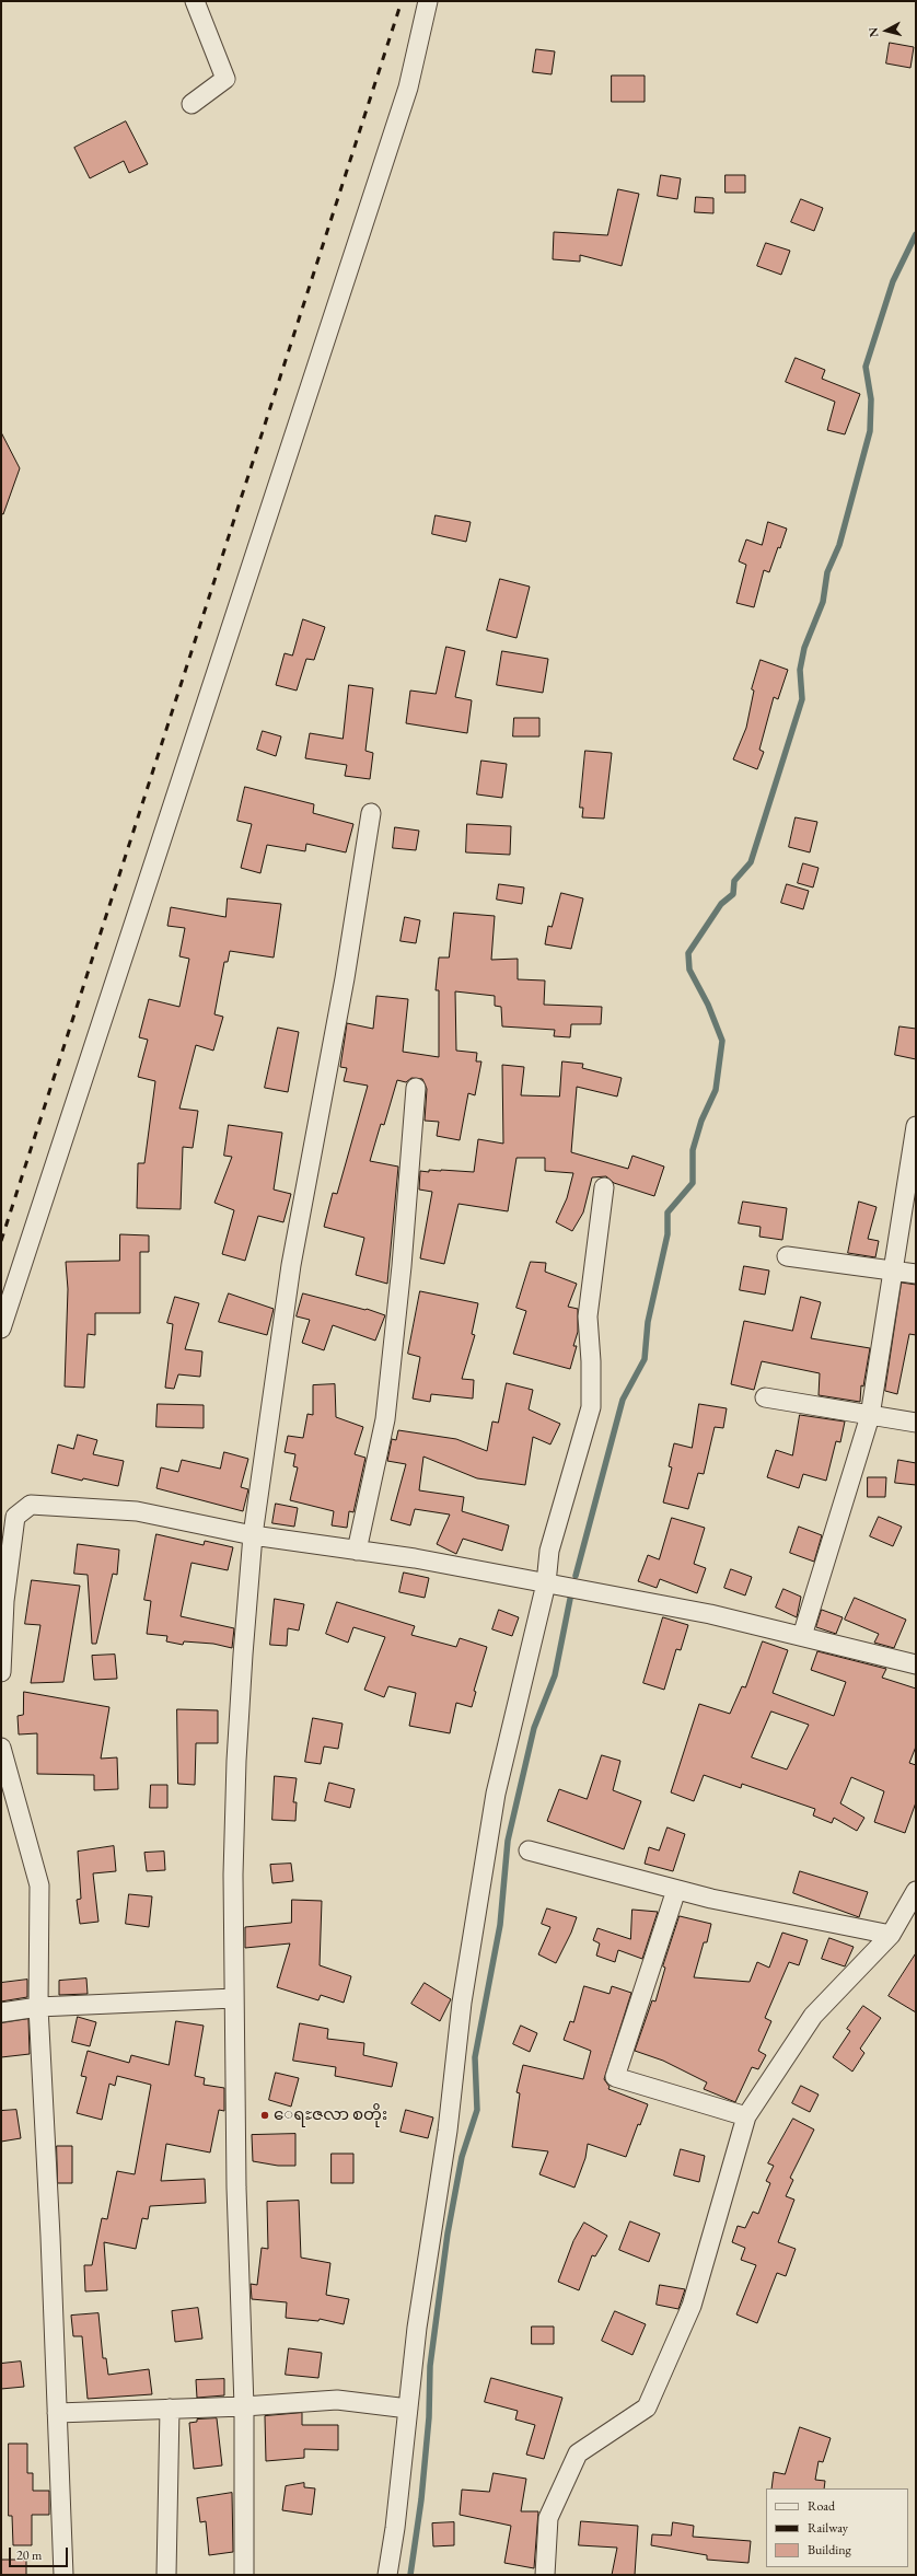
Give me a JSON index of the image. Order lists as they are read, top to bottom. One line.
{"places":["ေရႊဇလာ စတိုး"],"legend":["Road","Railway","Building"],"scale_bar":"20 m","north":"left"}
